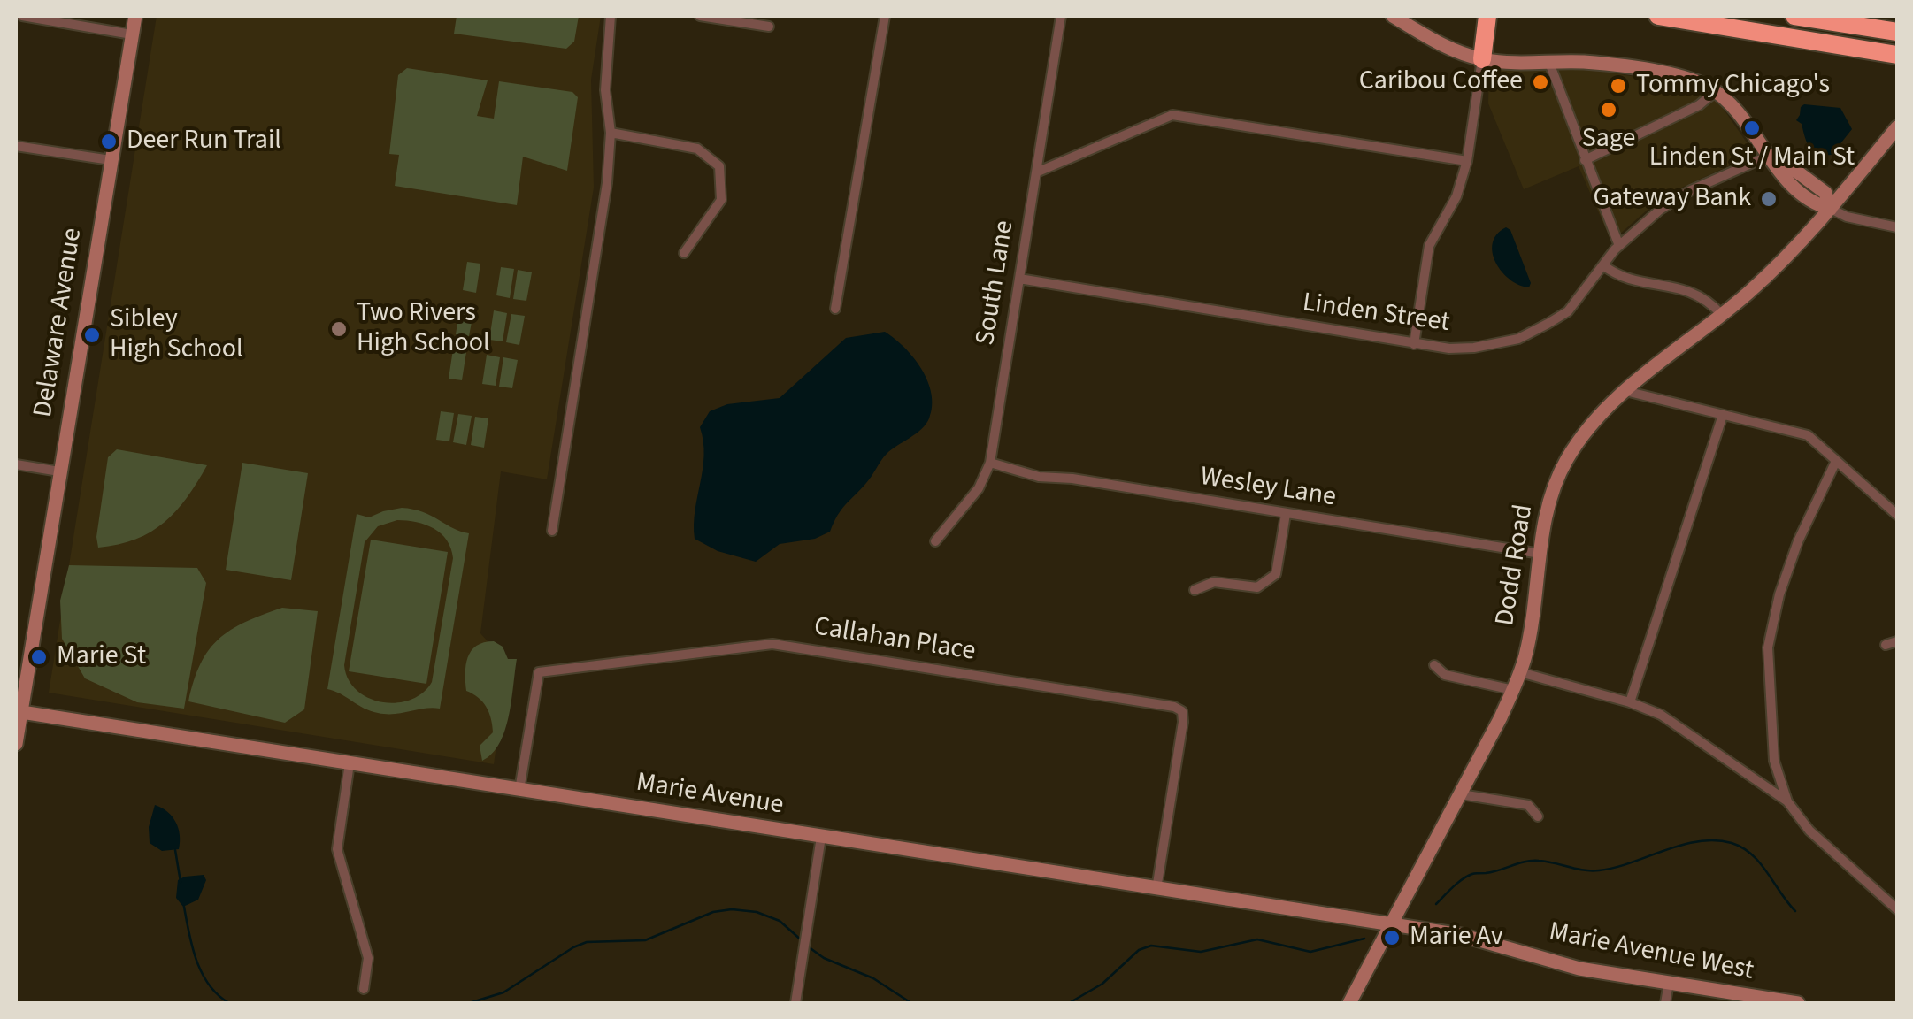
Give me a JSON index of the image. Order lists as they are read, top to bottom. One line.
{"streets":{"street":["South Lane","Linden Street","Delaware Avenue","Wesley Lane","Dodd Road","Callahan Place","Marie Avenue","Marie Avenue West"]},"crossings":[["South Lane","Linden Street"],["South Lane","Wesley Lane"],["Delaware Avenue","Marie Avenue"],["Wesley Lane","Dodd Road"],["Dodd Road","Marie Avenue"],["Dodd Road","Marie Avenue West"],["Callahan Place","Marie Avenue"],["Marie Avenue","Marie Avenue West"]],"places":["Caribou Coffee","Tommy Chicago's","Sage","Linden St / Main St","Deer Run Trail","Gateway Bank","Two Rivers High School","Sibley High School","Marie St","Marie Av"]}
